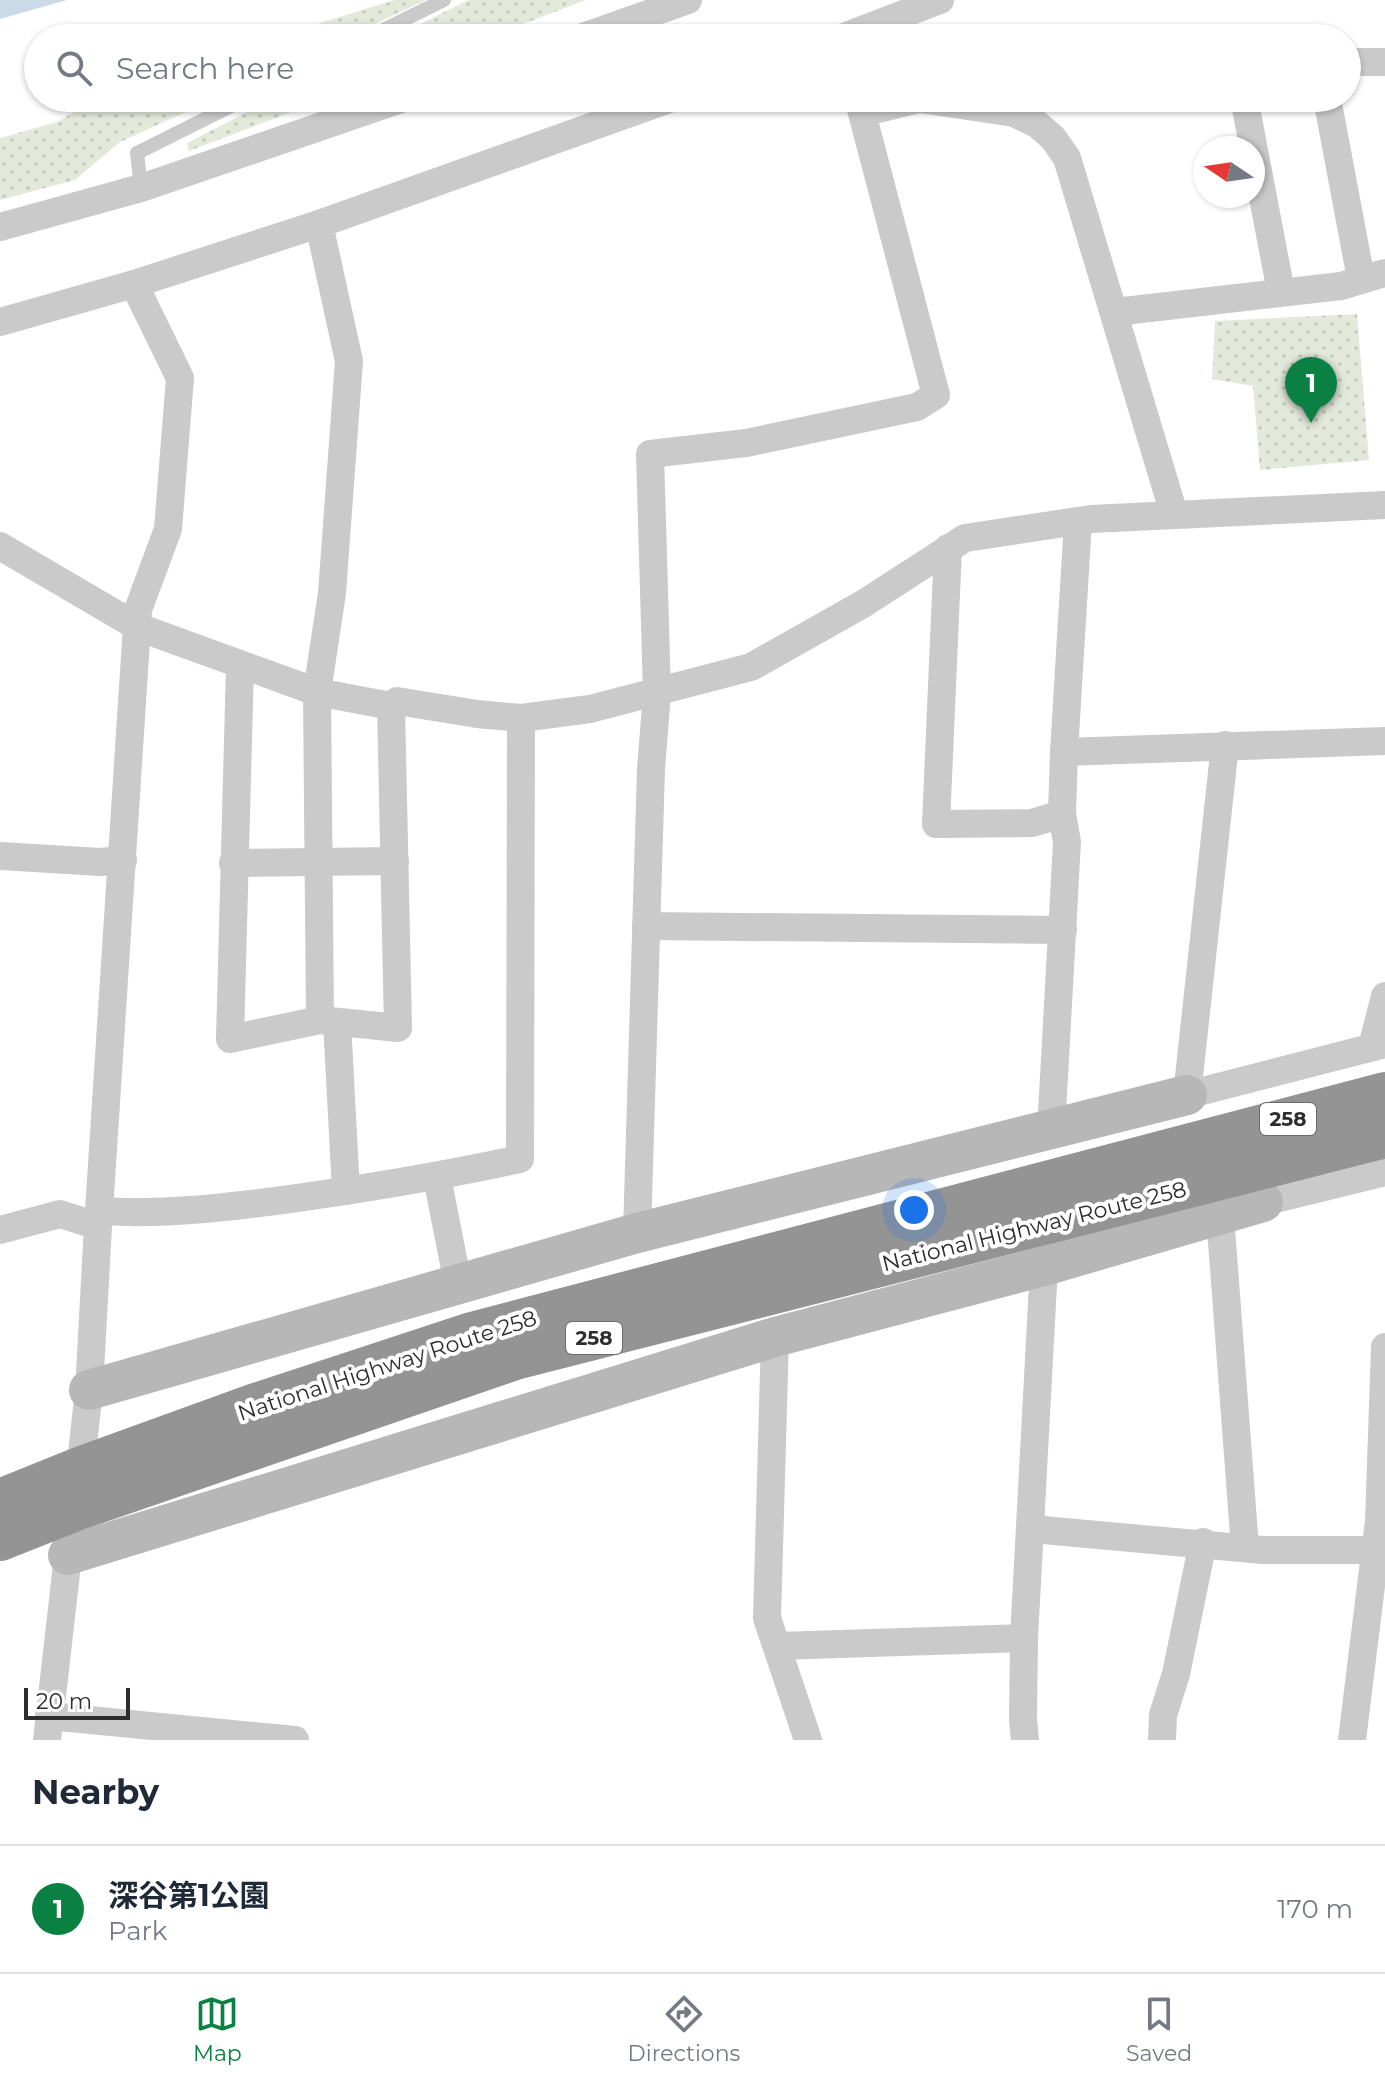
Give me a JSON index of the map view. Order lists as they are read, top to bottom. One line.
{"streets":{"highway":["258","National Highway Route 258"]},"scale_bar":"20 m","north":"left","page":{"search":"Search here","pins":"1","scale":"20 m","heading":"Nearby","list":[{"mark":"1","name":"深谷第1公園","note":"Park","value":"170 m"}],"nav":["Map","Directions","Saved"]}}
